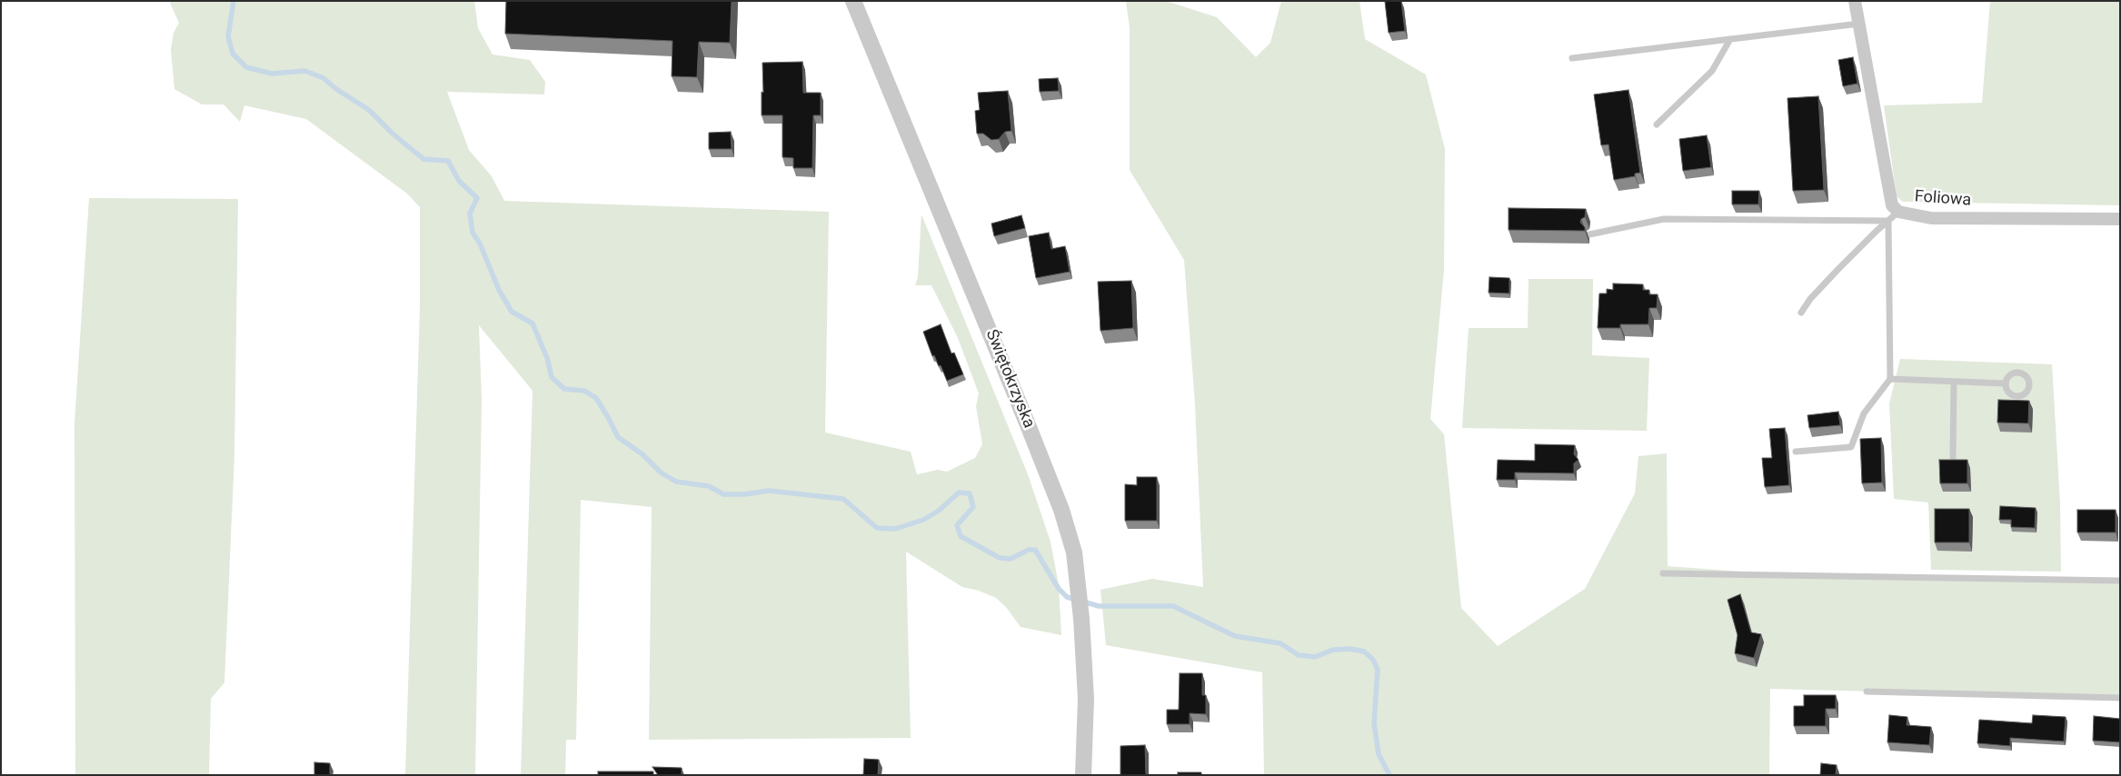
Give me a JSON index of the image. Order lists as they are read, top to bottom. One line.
{"streets":{"street":["Foliowa","Świętokrzyska"]}}
